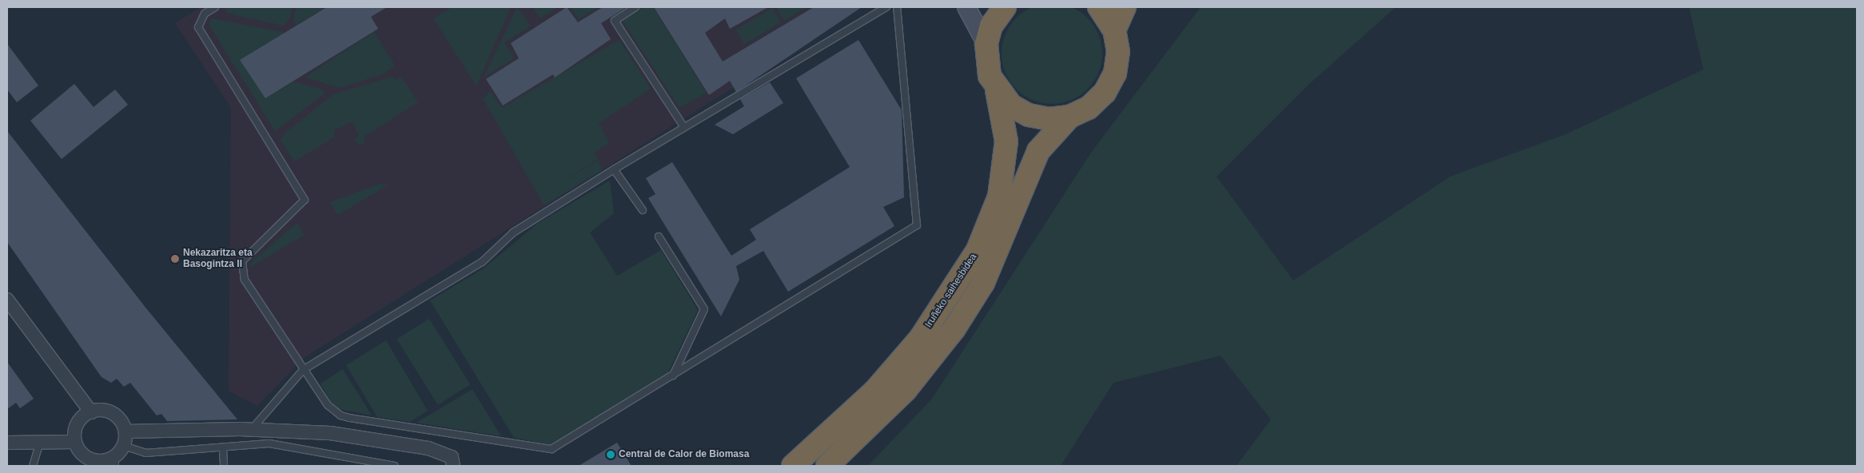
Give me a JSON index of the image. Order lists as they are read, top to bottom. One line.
{"streets":{"highway":["Iruñeko saihesbidea"]},"places":["Nekazaritza eta Basogintza II","Central de Calor de Biomasa"]}
